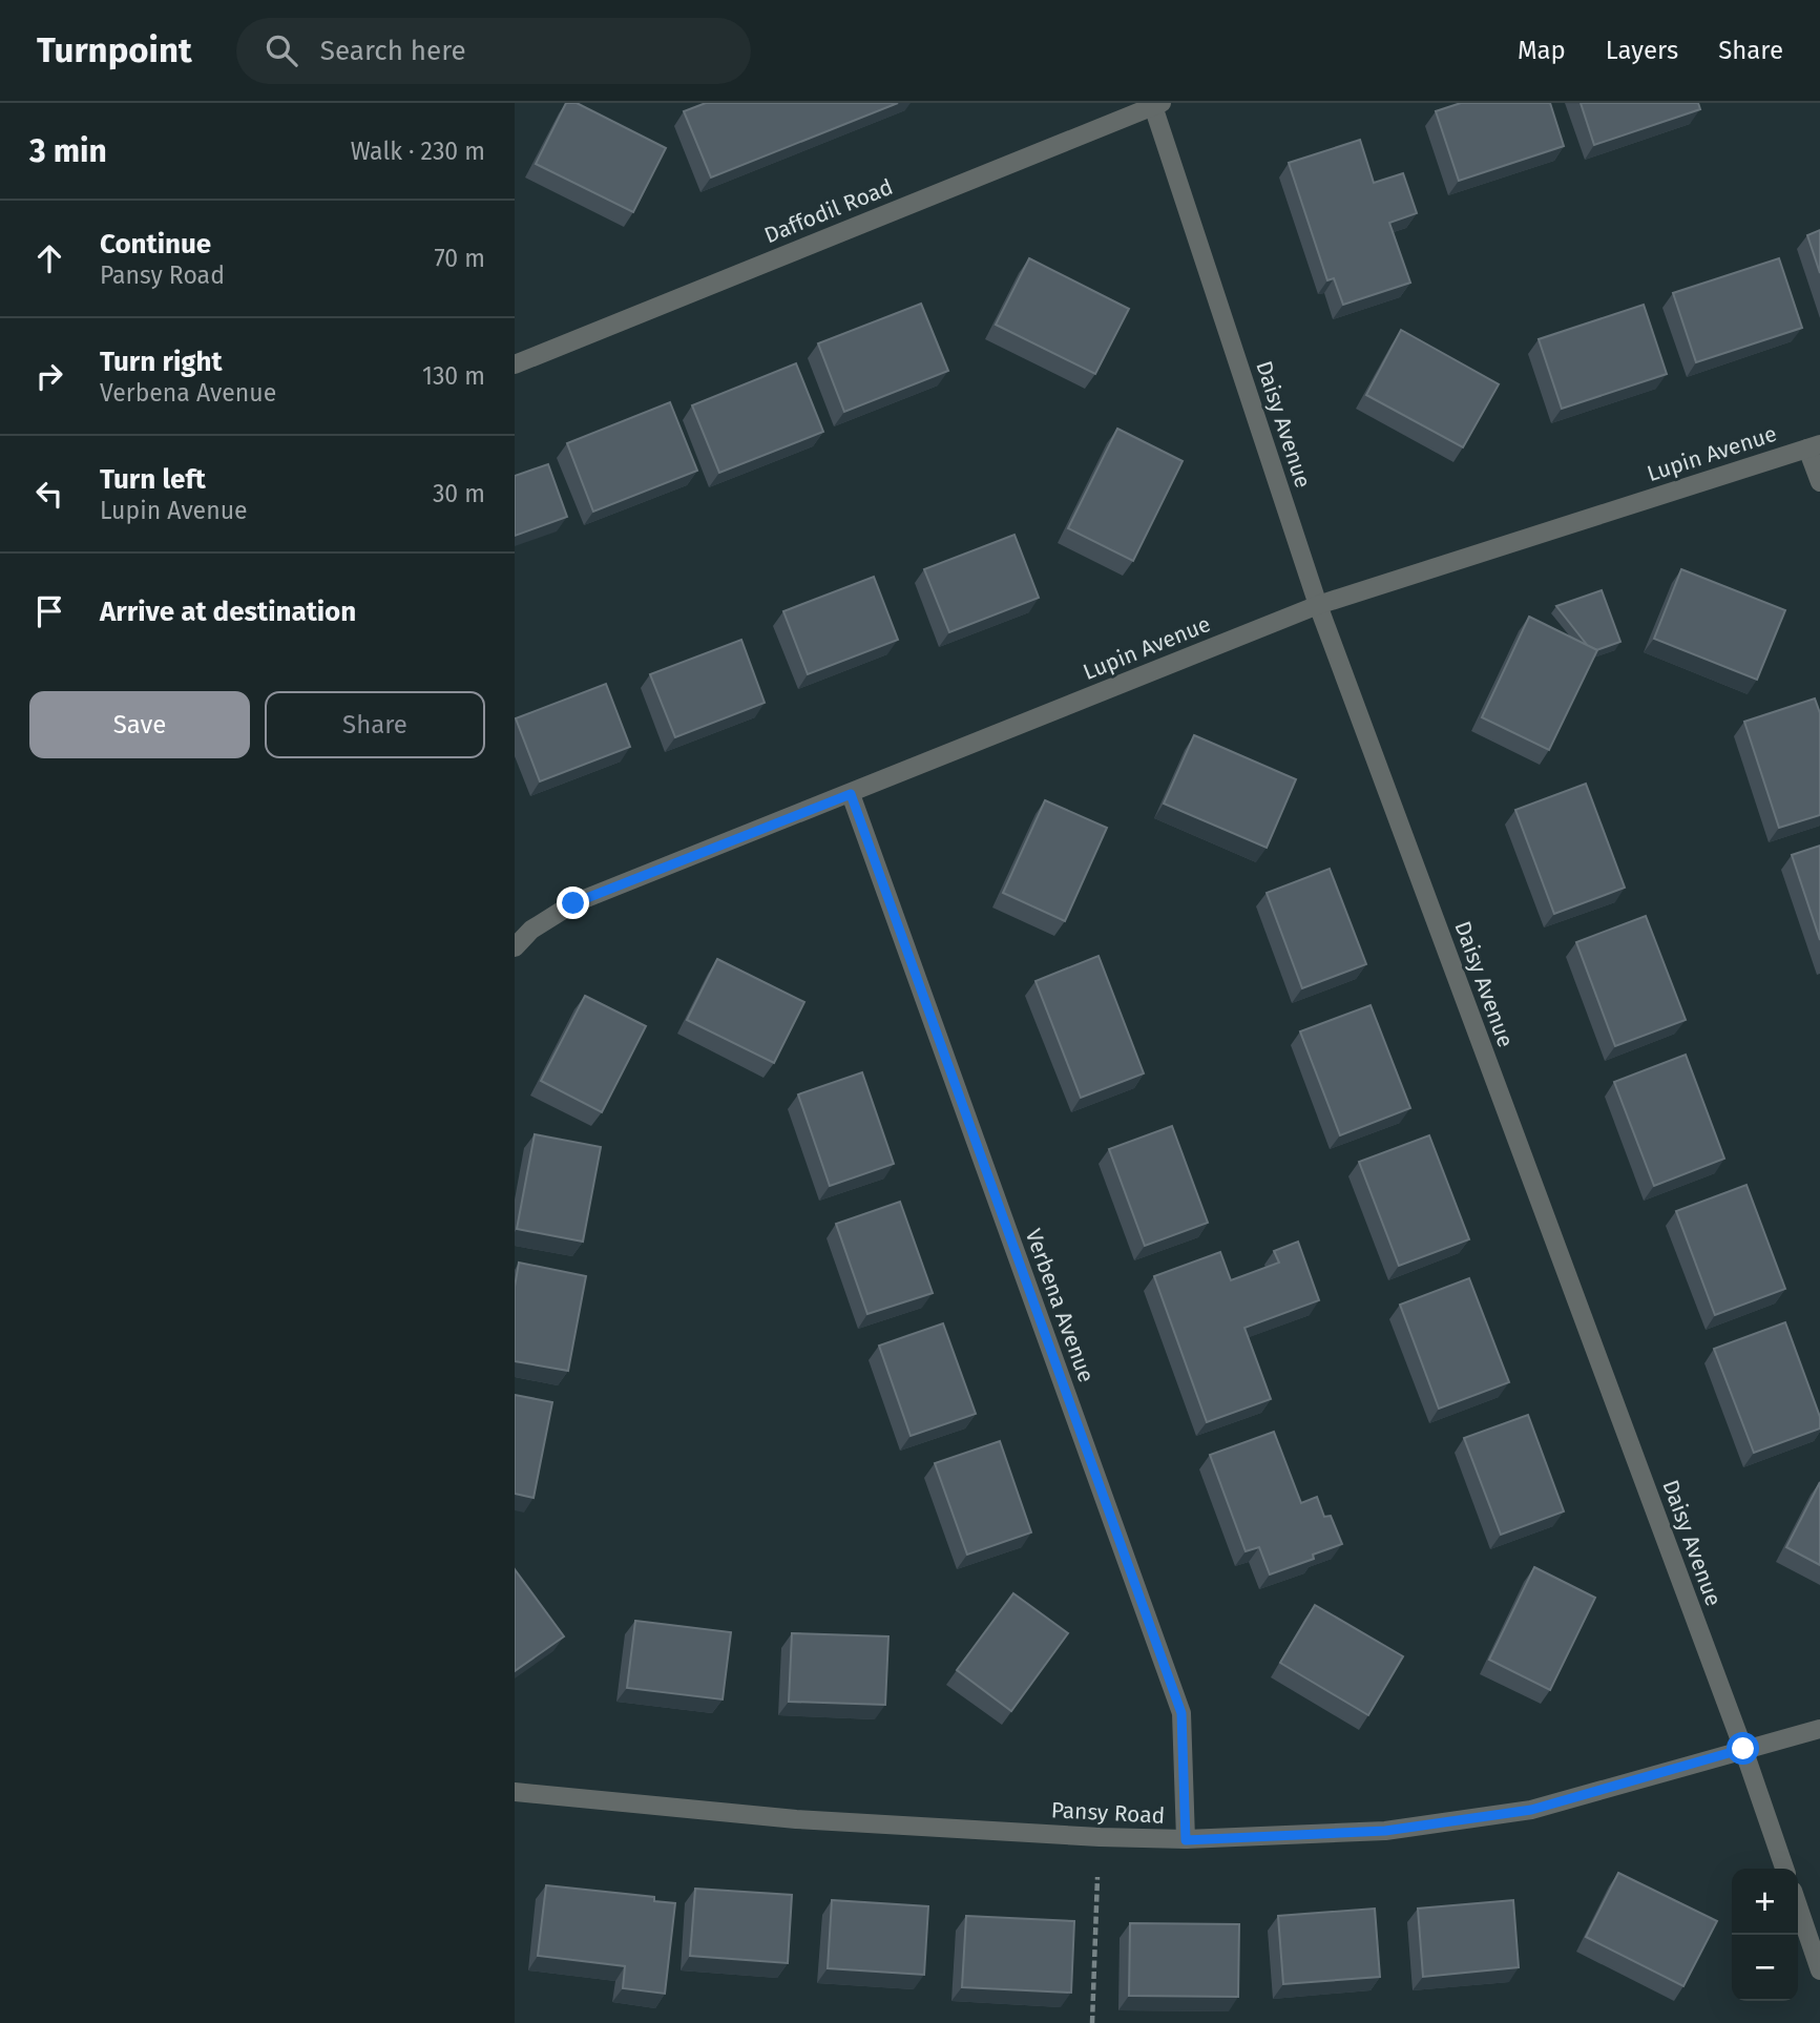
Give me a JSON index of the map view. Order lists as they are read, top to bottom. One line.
{"streets":{"street":["Daffodil Road","Daisy Avenue","Lupin Avenue","Verbena Avenue","Pansy Road"]},"crossings":[["Daffodil Road","Daisy Avenue"],["Daisy Avenue","Lupin Avenue"],["Daisy Avenue","Pansy Road"],["Lupin Avenue","Verbena Avenue"],["Verbena Avenue","Pansy Road"]],"page":{"header":"Turnpoint","search":"Search here","nav":["Map","Layers","Share"],"heading":["3 min","Walk · 230 m"],"list":[["Continue","Pansy Road","70 m"],["Turn right","Verbena Avenue","130 m"],["Turn left","Lupin Avenue","30 m"],"Arrive at destination"],"buttons":["Save","Share"],"map_buttons":["+","−"]}}
